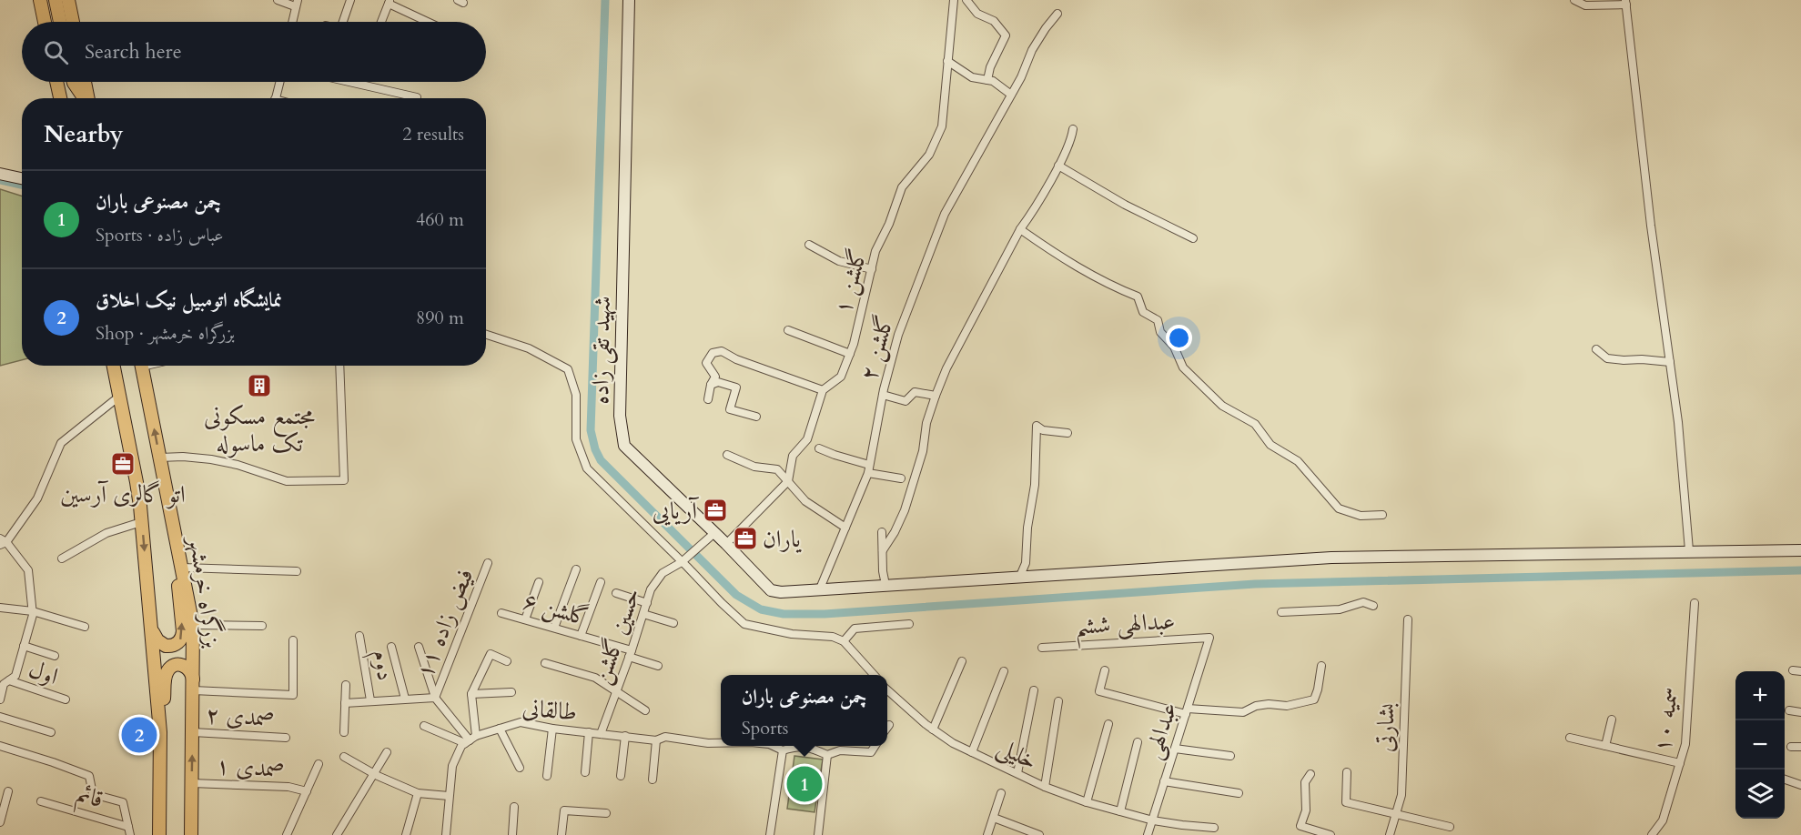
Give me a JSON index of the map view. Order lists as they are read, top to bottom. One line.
{"streets":{"highway":["بزرگراه خرمشهر"],"main road":["شهید تقی زاده"],"street":["گلشن ۱","گلشن ۲","گلشن ۶","فیض زاده ۱۱","عبدالهی ششم","حسین گلشن","دوم","اول","طالقانی","صمدی ۲","سمیه ۱۰","بشارتی","عبدالهی","خلیلی","صمدی ۱","قائم"]},"crossings":[["گلشن ۲","شهید تقی زاده"],["شهید تقی زاده","حسین گلشن"],["بزرگراه خرمشهر","صمدی ۲"],["بزرگراه خرمشهر","صمدی ۱"],["گلشن ۶","حسین گلشن"],["عبدالهی ششم","عبدالهی"],["حسین گلشن","طالقانی"],["عبدالهی","خلیلی"]],"places":{"building":["مجتمع مسکونی تک ماسوله"],"office":["اتو گالری آرسین","آریایی","یاران"]},"page":{"search":"Search here","heading":["Nearby","2 results"],"list":[{"mark":"1","name":"چمن مصنوعی باران","note":"Sports · عباس زاده","value":"460 m"},{"mark":"2","name":"نمایشگاه اتومبیل نیک اخلاق","note":"Shop · بزرگراه خرمشهر","value":"890 m"}],"map_buttons":["+","−"],"popup":["چمن مصنوعی باران","Sports"],"pins":["2","1"]}}
